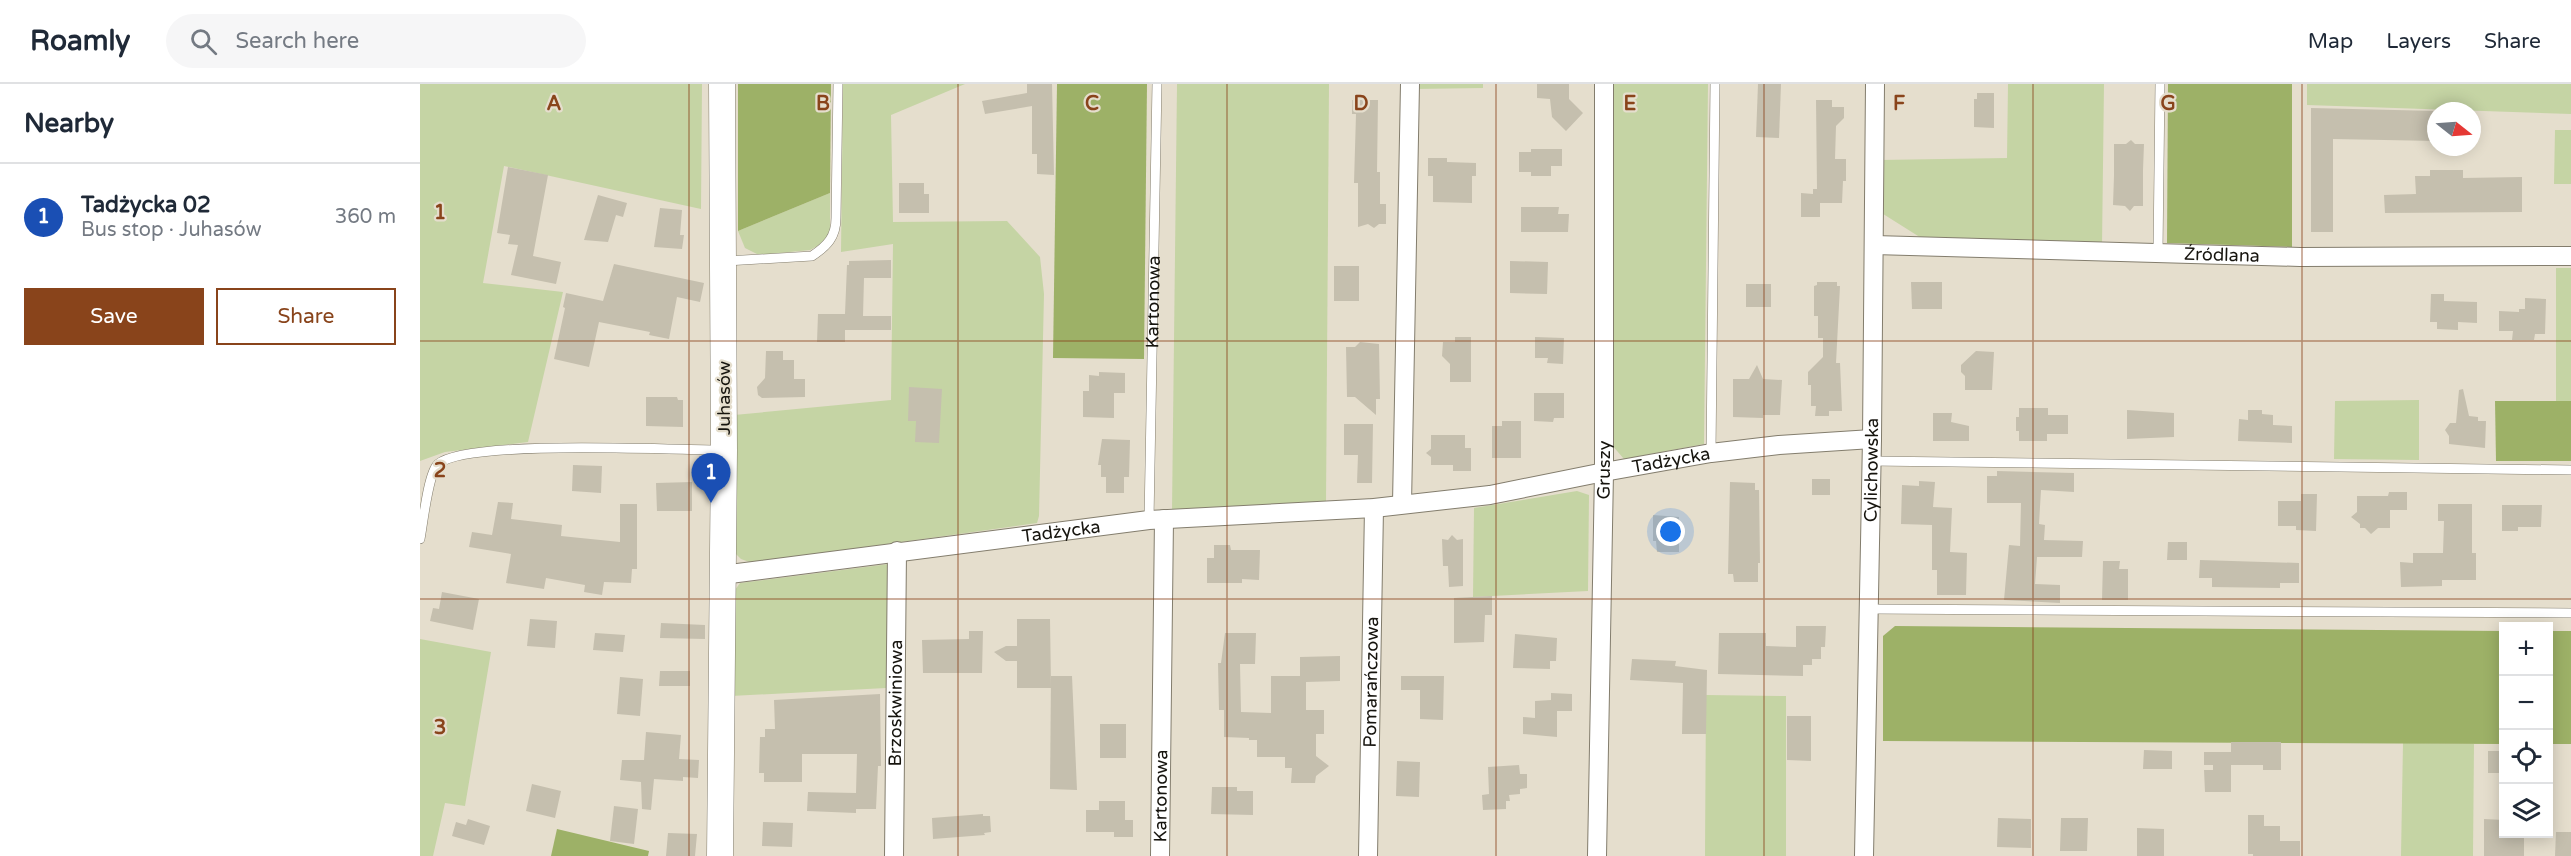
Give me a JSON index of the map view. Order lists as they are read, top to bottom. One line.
{"streets":{"street":["Źródlana","Kartonowa","Juhasów","Tadżycka","Gruszy","Cylichowska","Pomarańczowa","Brzoskwiniowa"]},"crossings":[["Źródlana","Cylichowska"],["Kartonowa","Tadżycka"],["Juhasów","Tadżycka"],["Tadżycka","Gruszy"],["Tadżycka","Cylichowska"],["Tadżycka","Pomarańczowa"],["Tadżycka","Brzoskwiniowa"]],"north":"right","page":{"header":"Roamly","search":"Search here","nav":["Map","Layers","Share"],"heading":"Nearby","list":[{"mark":"1","name":"Tadżycka 02","note":"Bus stop · Juhasów","value":"360 m"}],"buttons":["Save","Share"],"pins":"1","map_buttons":["+","−"]},"grid":{"columns":["A","B","C","D","E","F","G"],"rows":["1","2","3"]}}
